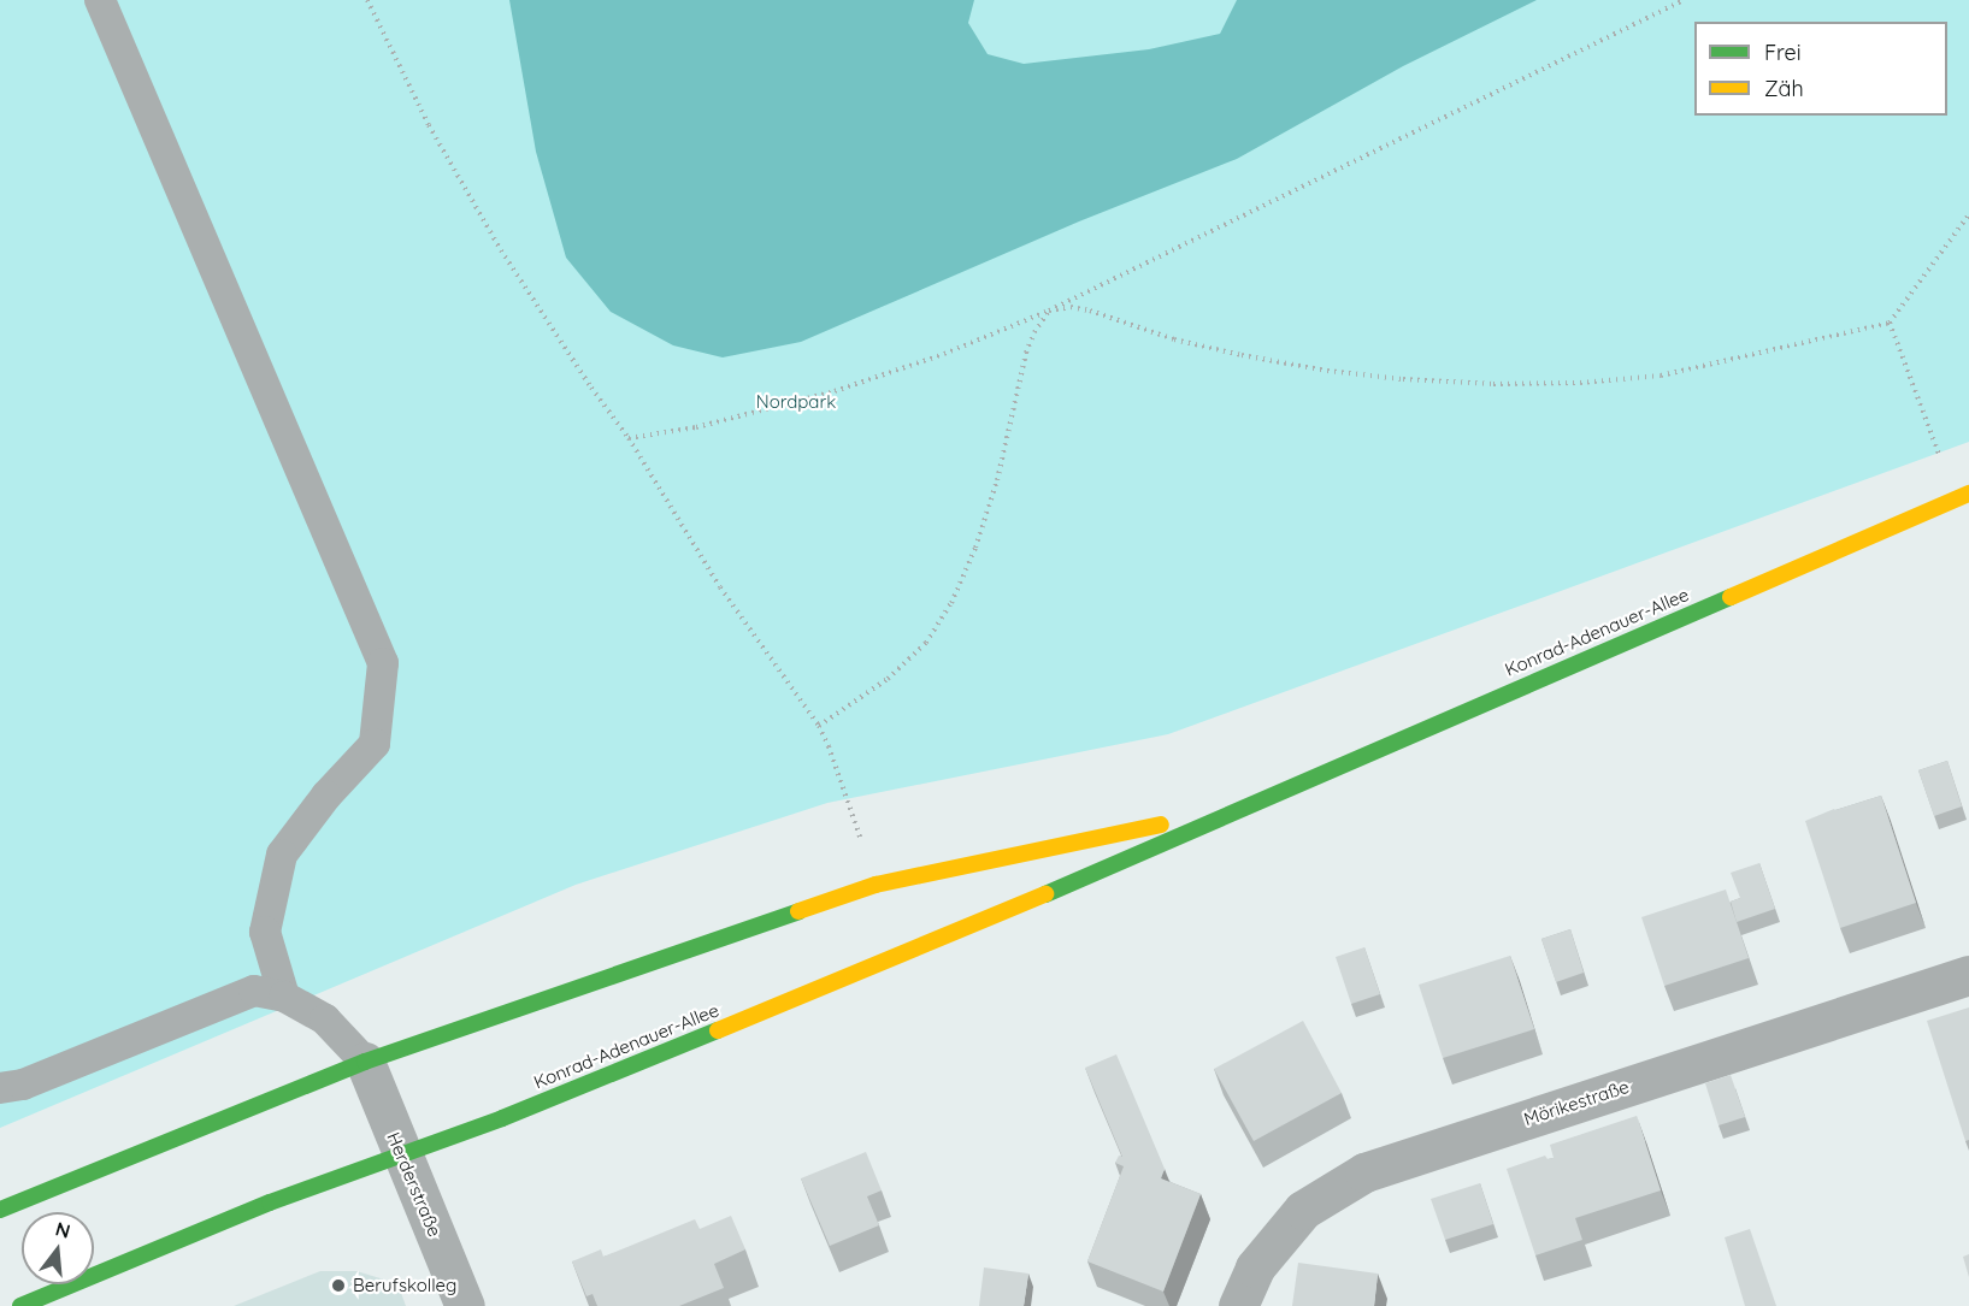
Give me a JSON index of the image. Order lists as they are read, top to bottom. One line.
{"streets":{"main road":["Konrad-Adenauer-Allee"],"street":["Mörikestraße","Herderstraße"]},"crossings":[["Konrad-Adenauer-Allee","Herderstraße"]],"parks":["Nordpark"],"places":["Berufskolleg"],"legend":["Frei","Zäh"],"north":"top"}
